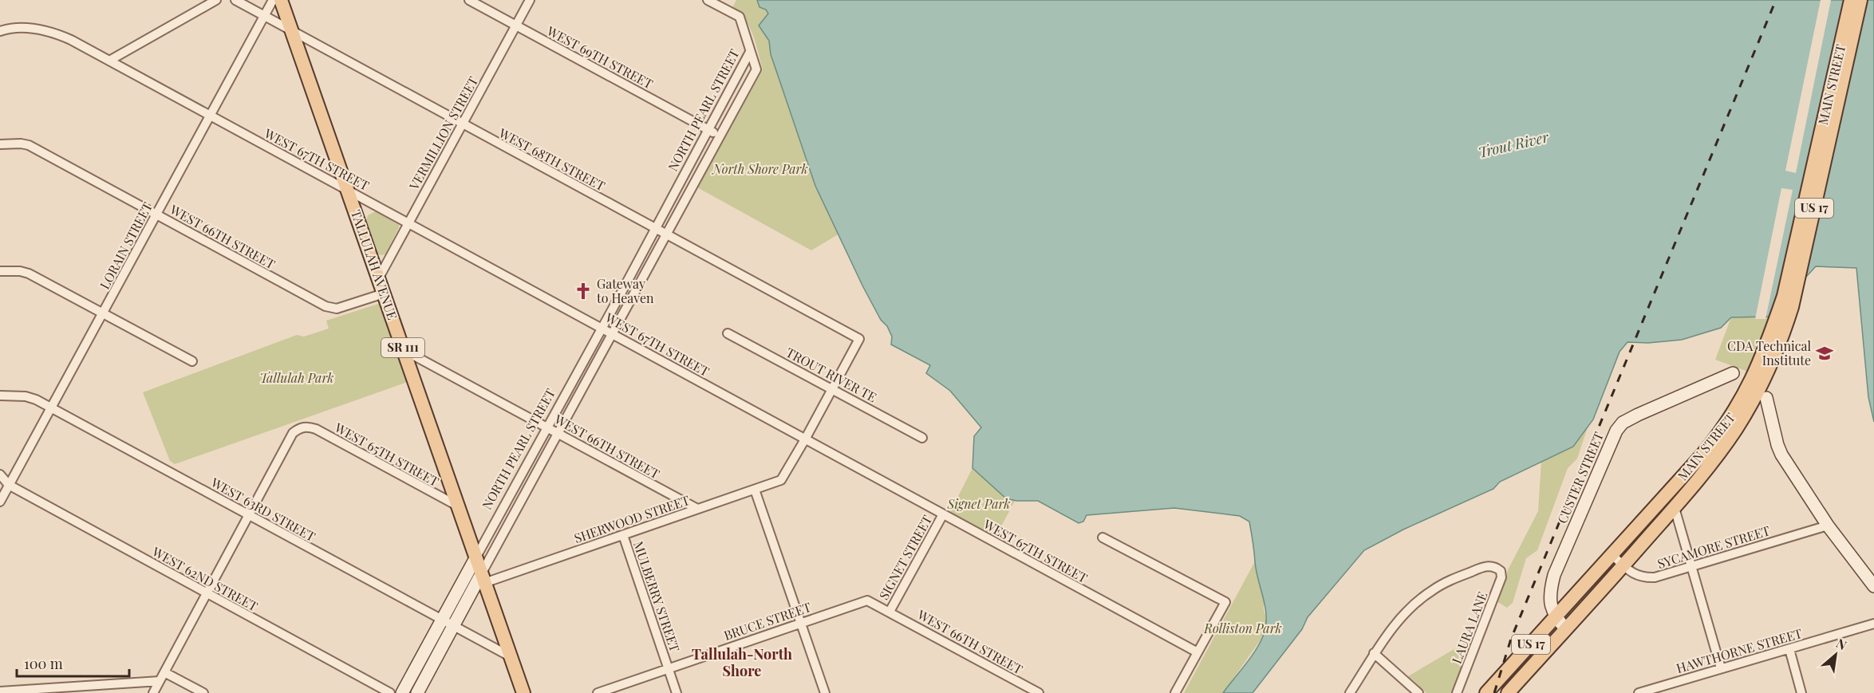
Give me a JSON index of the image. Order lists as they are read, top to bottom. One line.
{"streets":{"main road":["MAIN STREET","US 17","TALLULAH AVENUE","SR 111"],"street":["WEST 69TH STREET","NORTH PEARL STREET","VERMILLION STREET","WEST 67TH STREET","WEST 68TH STREET","WEST 66TH STREET","LORAIN STREET","TROUT RIVER TE","WEST 65TH STREET","CUSTER STREET","WEST 63RD STREET","SHERWOOD STREET","SYCAMORE STREET","SIGNET STREET","WEST 62ND STREET","MULBERRY STREET","BRUCE STREET","LAURA LANE","HAWTHORNE STREET"]},"crossings":[["WEST 69TH STREET","NORTH PEARL STREET"],["WEST 69TH STREET","VERMILLION STREET"],["MAIN STREET","CUSTER STREET"],["MAIN STREET","SYCAMORE STREET"],["NORTH PEARL STREET","WEST 67TH STREET"],["NORTH PEARL STREET","WEST 68TH STREET"],["NORTH PEARL STREET","WEST 66TH STREET"],["NORTH PEARL STREET","TALLULAH AVENUE"],["NORTH PEARL STREET","WEST 63RD STREET"],["NORTH PEARL STREET","SHERWOOD STREET"],["VERMILLION STREET","WEST 67TH STREET"],["VERMILLION STREET","WEST 68TH STREET"],["VERMILLION STREET","TALLULAH AVENUE"],["WEST 67TH STREET","LORAIN STREET"],["WEST 67TH STREET","TALLULAH AVENUE"],["WEST 67TH STREET","SHERWOOD STREET"],["WEST 67TH STREET","SIGNET STREET"],["WEST 68TH STREET","LORAIN STREET"],["WEST 68TH STREET","TALLULAH AVENUE"],["WEST 68TH STREET","TROUT RIVER TE"],["WEST 66TH STREET","LORAIN STREET"],["WEST 66TH STREET","TALLULAH AVENUE"],["WEST 66TH STREET","SHERWOOD STREET"],["WEST 66TH STREET","SIGNET STREET"],["WEST 66TH STREET","BRUCE STREET"],["LORAIN STREET","WEST 63RD STREET"],["LORAIN STREET","WEST 62ND STREET"],["TALLULAH AVENUE","WEST 65TH STREET"],["TALLULAH AVENUE","WEST 63RD STREET"],["TALLULAH AVENUE","SHERWOOD STREET"],["WEST 65TH STREET","WEST 63RD STREET"],["SHERWOOD STREET","MULBERRY STREET"],["SIGNET STREET","BRUCE STREET"],["MULBERRY STREET","BRUCE STREET"]],"districts":["Tallulah-North Shore"],"water":["Trout River"],"parks":["North Shore Park","Tallulah Park","Signet Park","Rolliston Park"],"places":{"church":["Gateway to Heaven"],"school or university":["CDA Technical Institute"]},"scale_bar":"100 m","north":"top right"}
